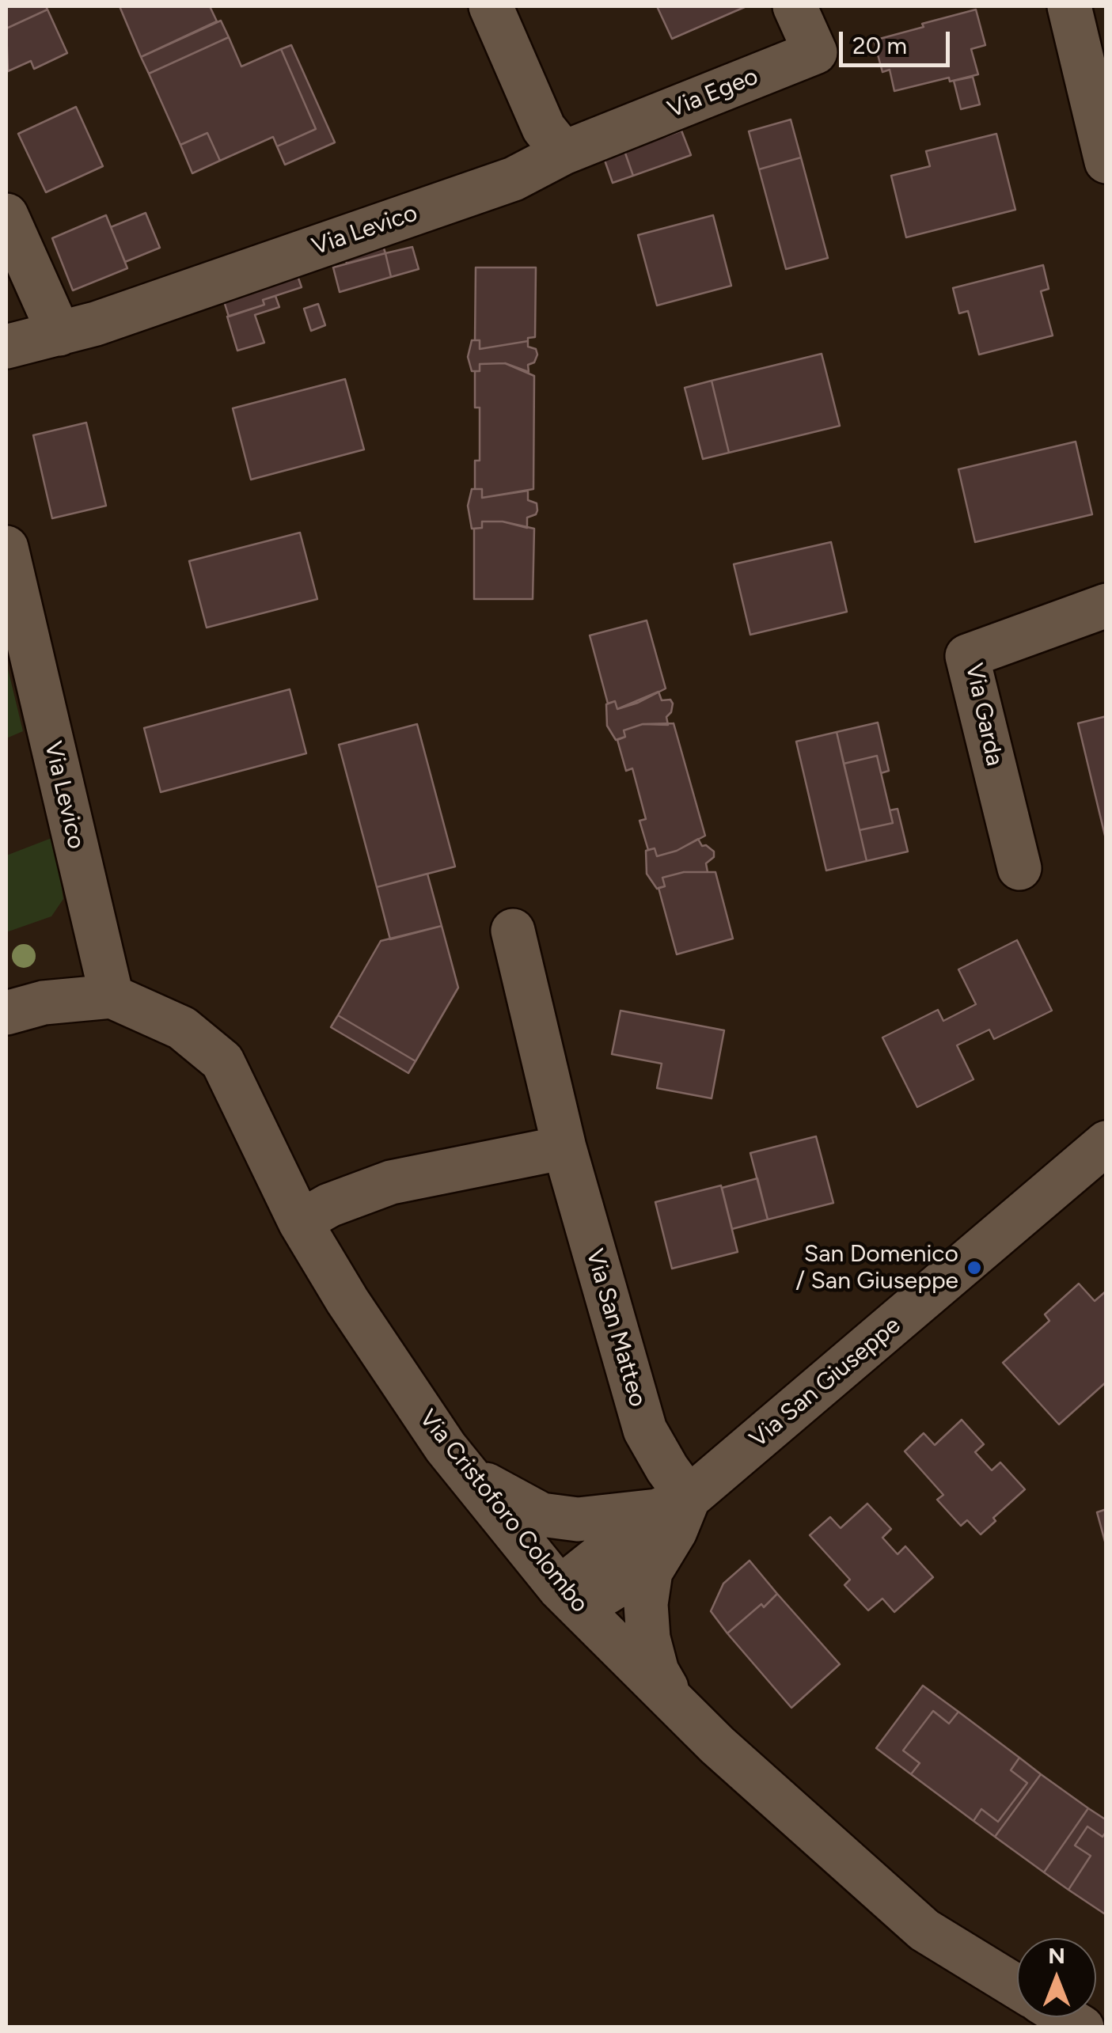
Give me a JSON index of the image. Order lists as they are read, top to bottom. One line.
{"streets":{"street":["Via Egeo","Via Levico","Via Garda","Via San Matteo","Via San Giuseppe","Via Cristoforo Colombo"]},"crossings":[["Via Egeo","Via Levico"],["Via Levico","Via Cristoforo Colombo"],["Via San Matteo","Via San Giuseppe"],["Via San Giuseppe","Via Cristoforo Colombo"]],"places":["San Domenico / San Giuseppe"],"scale_bar":"20 m","north":"top"}
